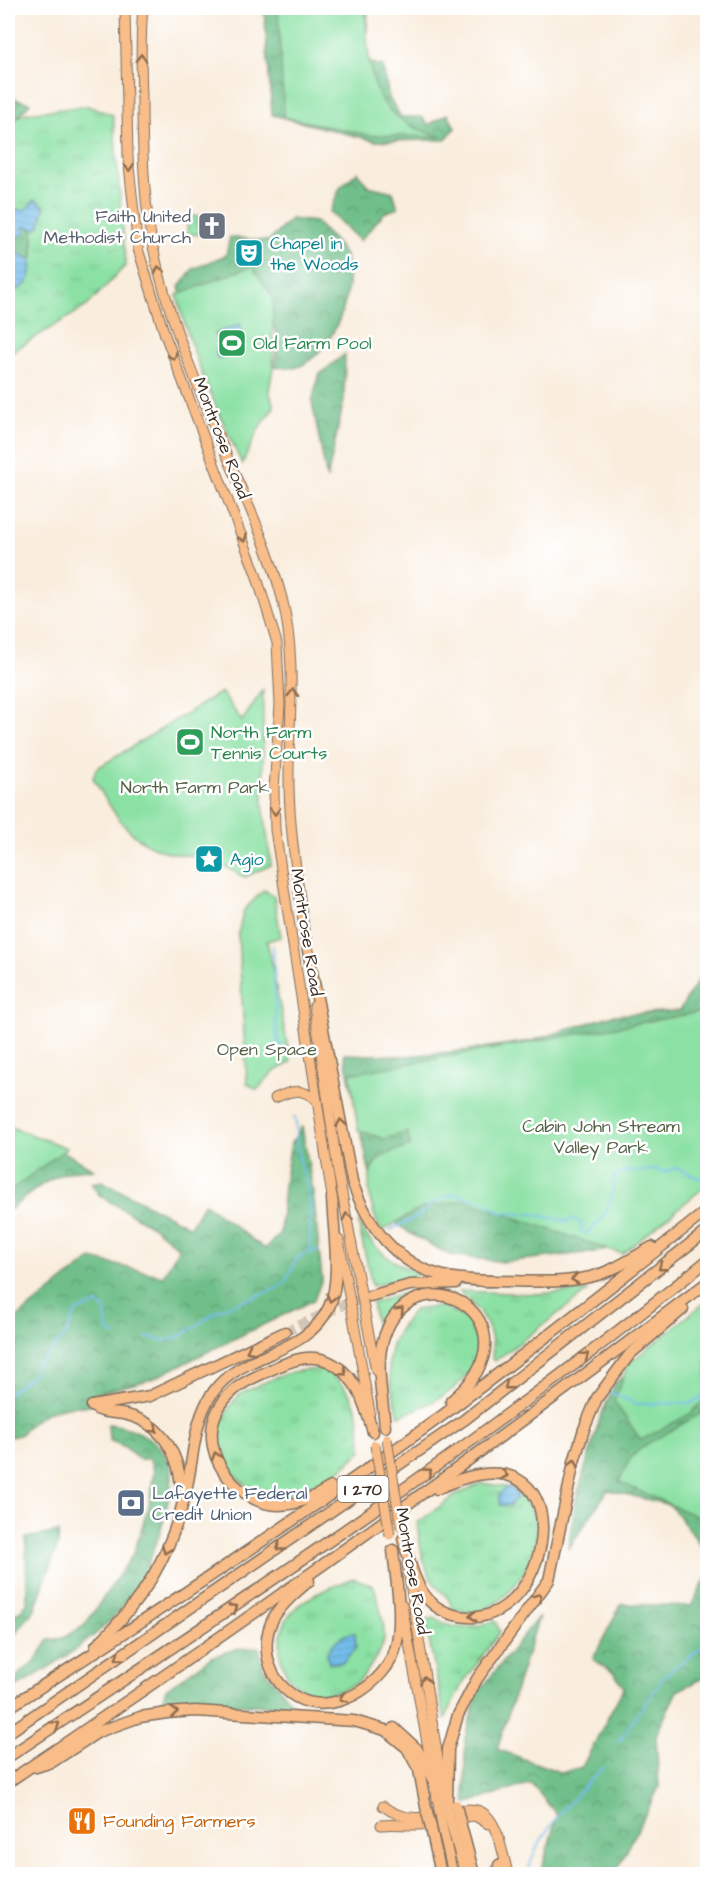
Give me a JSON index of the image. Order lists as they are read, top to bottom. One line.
{"streets":{"highway":["I 270"],"main road":["Montrose Road"]},"parks":["North Farm Park","Open Space","Cabin John Stream Valley Park"],"places":{"church":["Faith United Methodist Church"],"theatre":["Chapel in the Woods"],"sports":["Old Farm Pool","North Farm Tennis Courts"],"place":["Agio"],"bank":["Lafayette Federal Credit Union"],"restaurant":["Founding Farmers"]}}
